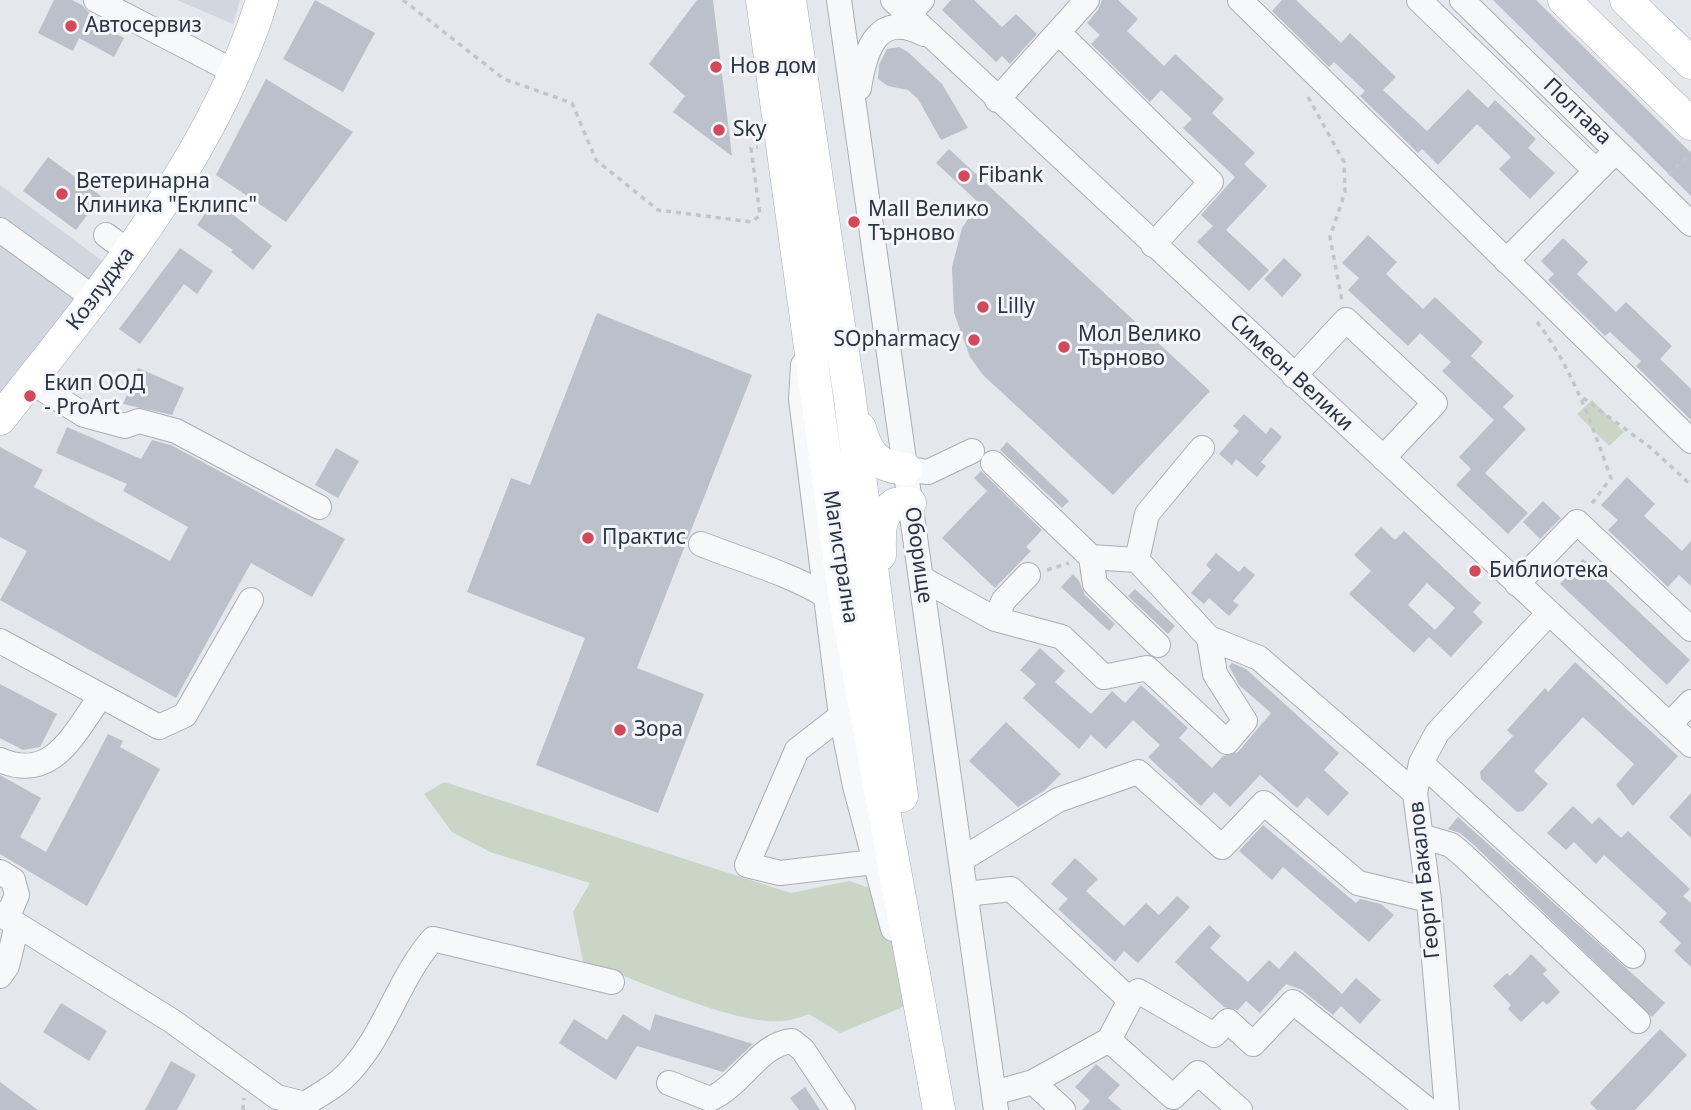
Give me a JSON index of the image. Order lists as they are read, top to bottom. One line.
{"streets":{"main road":["Козлуджа","Магистрална"],"street":["Полтава","Симеон Велики","Оборище","Георги Бакалов"]},"crossings":[["Симеон Велики","Георги Бакалов"]],"places":["Автосервиз","Нов дом","Sky","Fibank","Ветеринарна Клиника \"Еклипс\"","Mall Велико Търново","Lilly","SOpharmacy","Мол Велико Търново","Екип ООД - ProArt","Практис","Библиотека","Зора"]}
